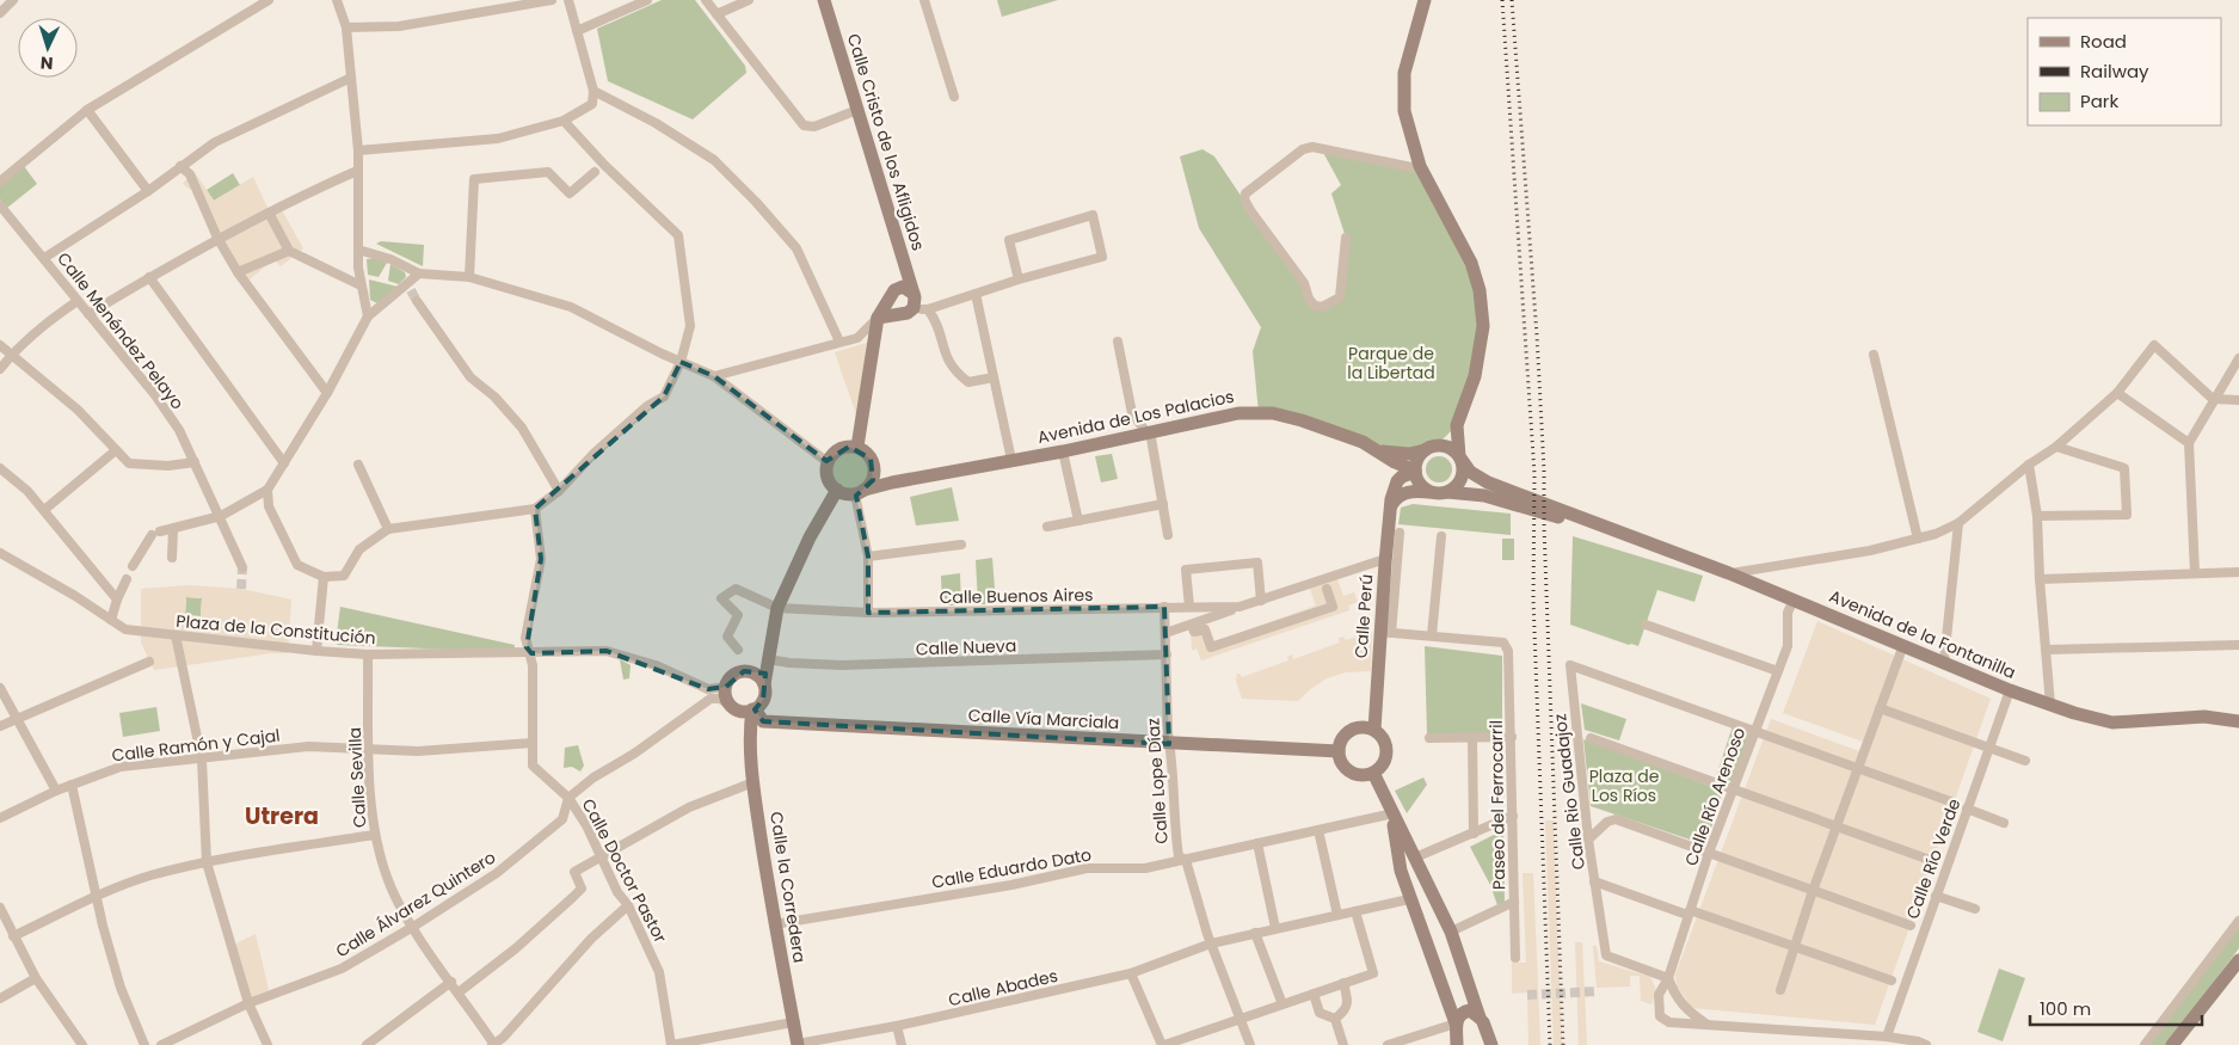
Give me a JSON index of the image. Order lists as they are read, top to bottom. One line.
{"streets":{"street":["Calle Cristo de los Afligidos","Calle Menéndez Pelayo","Avenida de Los Palacios","Calle Buenos Aires","Calle Perú","Plaza de la Constitución","Avenida de la Fontanilla","Calle Nueva","Calle Vía Marciala","Calle Ramón y Cajal","Calle Sevilla","Calle Lope Díaz","Calle Rio Guadajoz","Calle Río Arenoso","Paseo del Ferrocarril","Calle Río Verde","Calle Eduardo Dato","Calle Doctor Pastor","Calle la Corredera","Calle Álvarez Quintero","Calle Abades"]},"crossings":[["Avenida de Los Palacios","Avenida de la Fontanilla"],["Calle Buenos Aires","Calle Lope Díaz"],["Calle Perú","Calle Vía Marciala"],["Plaza de la Constitución","Calle Sevilla"],["Plaza de la Constitución","Calle Doctor Pastor"],["Avenida de la Fontanilla","Calle Río Arenoso"],["Avenida de la Fontanilla","Calle Río Verde"],["Calle Nueva","Calle Lope Díaz"],["Calle Vía Marciala","Calle Lope Díaz"],["Calle Vía Marciala","Calle la Corredera"],["Calle Ramón y Cajal","Calle Sevilla"],["Calle Ramón y Cajal","Calle Doctor Pastor"],["Calle Sevilla","Calle Álvarez Quintero"],["Calle Lope Díaz","Calle Eduardo Dato"],["Calle Lope Díaz","Calle Abades"],["Calle Rio Guadajoz","Calle Río Arenoso"],["Calle Eduardo Dato","Calle la Corredera"],["Calle Doctor Pastor","Calle Álvarez Quintero"],["Calle la Corredera","Calle Abades"]],"districts":["Utrera"],"parks":["Parque de la Libertad","Plaza de Los Ríos"],"legend":["Road","Railway","Park"],"scale_bar":"100 m","north":"bottom"}
